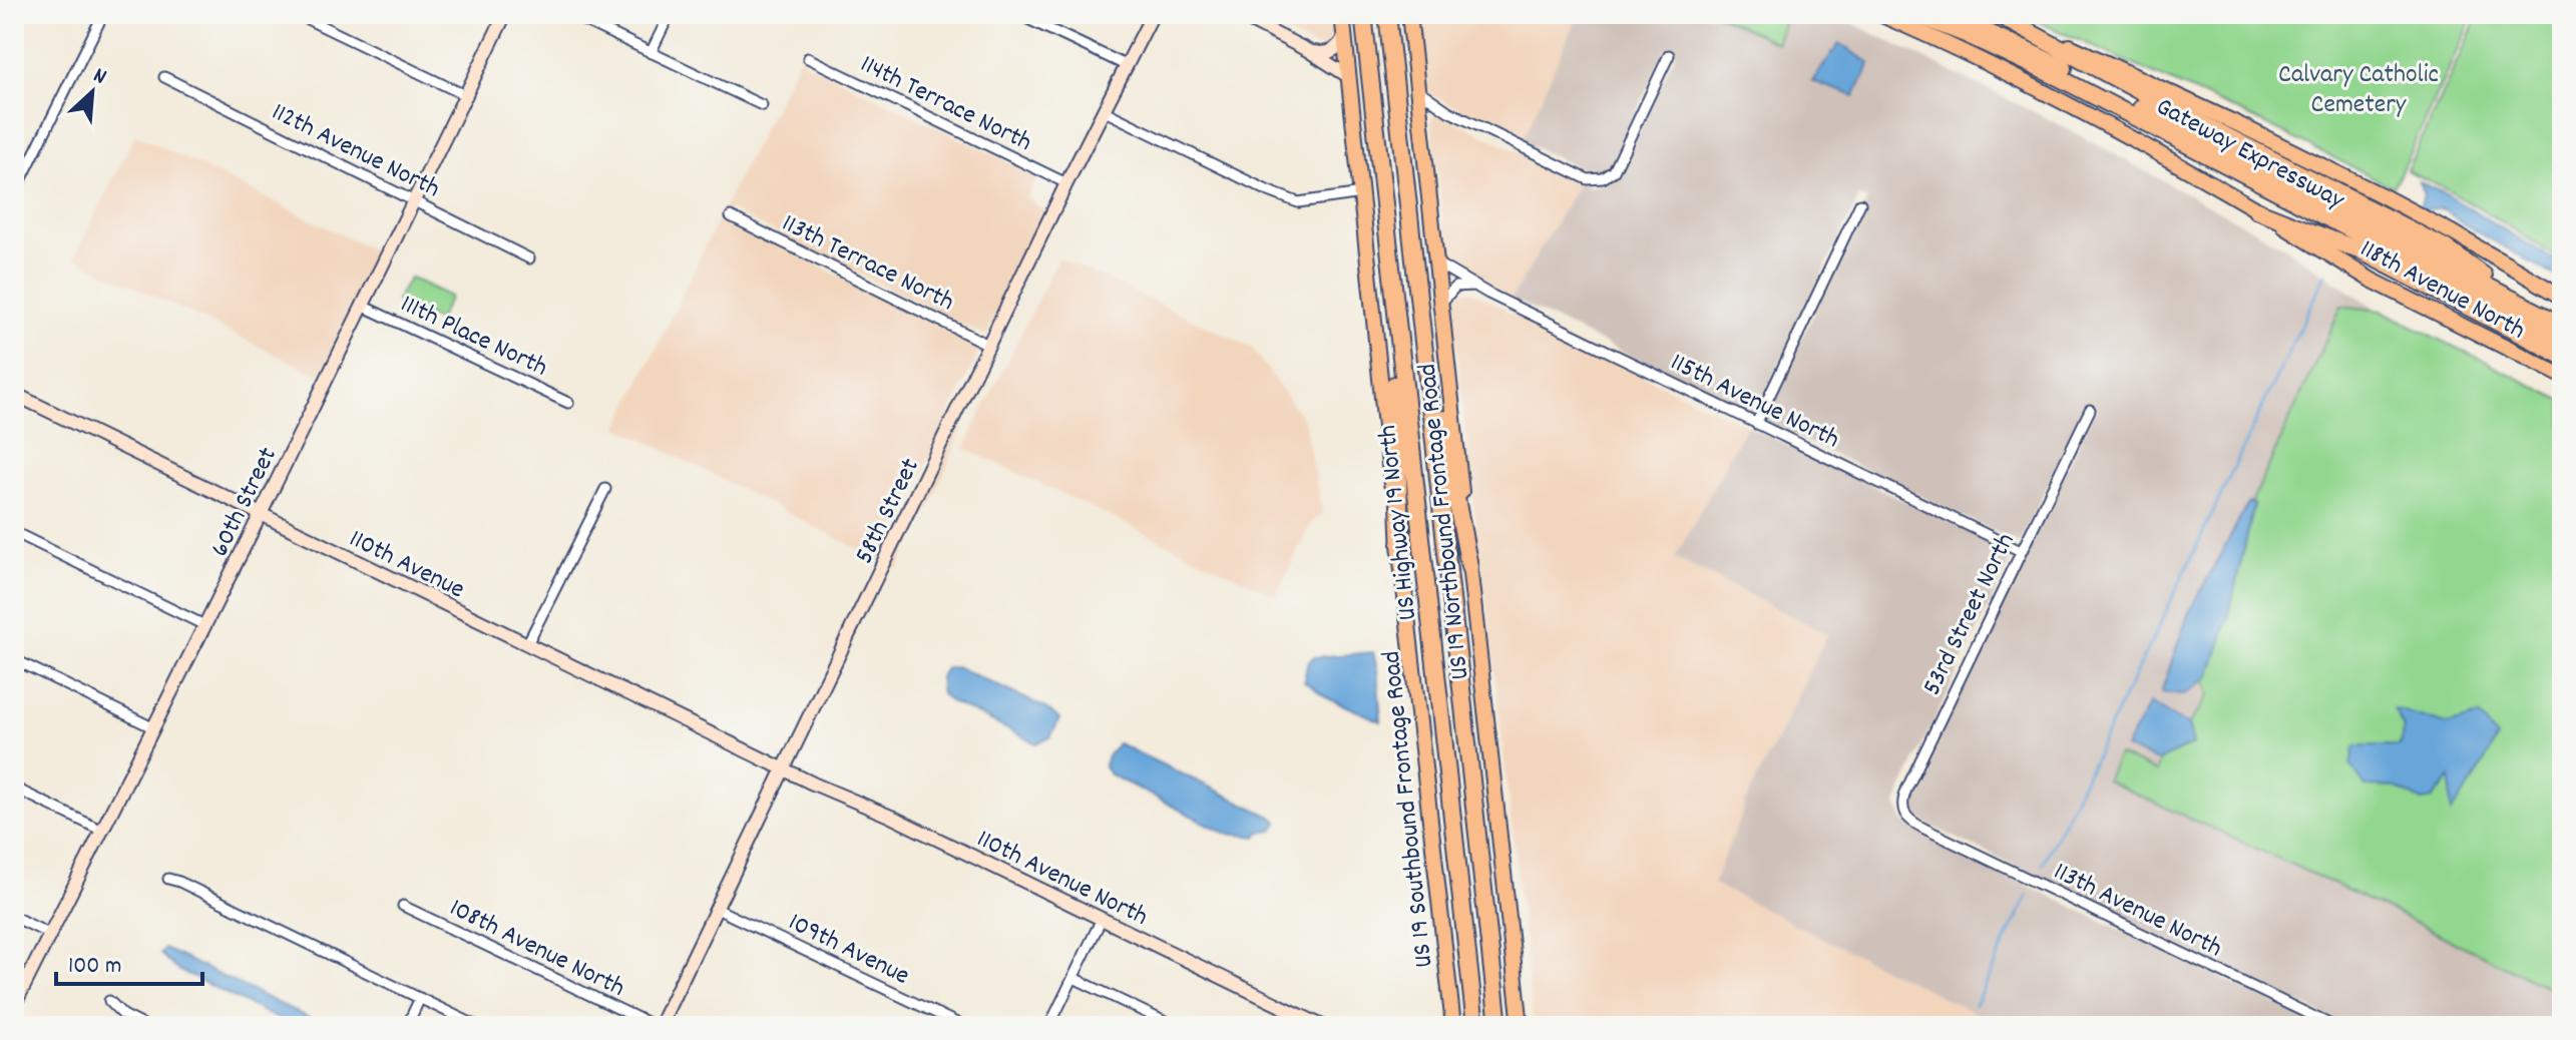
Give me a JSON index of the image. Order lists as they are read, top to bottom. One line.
{"streets":{"highway":["Gateway Expressway","US Highway 19 North"],"main road":["118th Avenue North","US 19 Northbound Frontage Road","US 19 Southbound Frontage Road"],"street":["114th Terrace North","112th Avenue North","113th Terrace North","111th Place North","115th Avenue North","60th Street","58th Street","110th Avenue","53rd Street North","110th Avenue North","113th Avenue North","108th Avenue North","109th Avenue"]},"crossings":[["114th Terrace North","58th Street"],["112th Avenue North","60th Street"],["113th Terrace North","58th Street"],["111th Place North","60th Street"],["115th Avenue North","US 19 Northbound Frontage Road"],["115th Avenue North","53rd Street North"],["60th Street","110th Avenue"],["58th Street","110th Avenue"],["58th Street","110th Avenue North"],["58th Street","108th Avenue North"],["58th Street","109th Avenue"],["110th Avenue","110th Avenue North"],["53rd Street North","113th Avenue North"]],"parks":["Calvary Catholic Cemetery"],"scale_bar":"100 m","north":"top right"}
